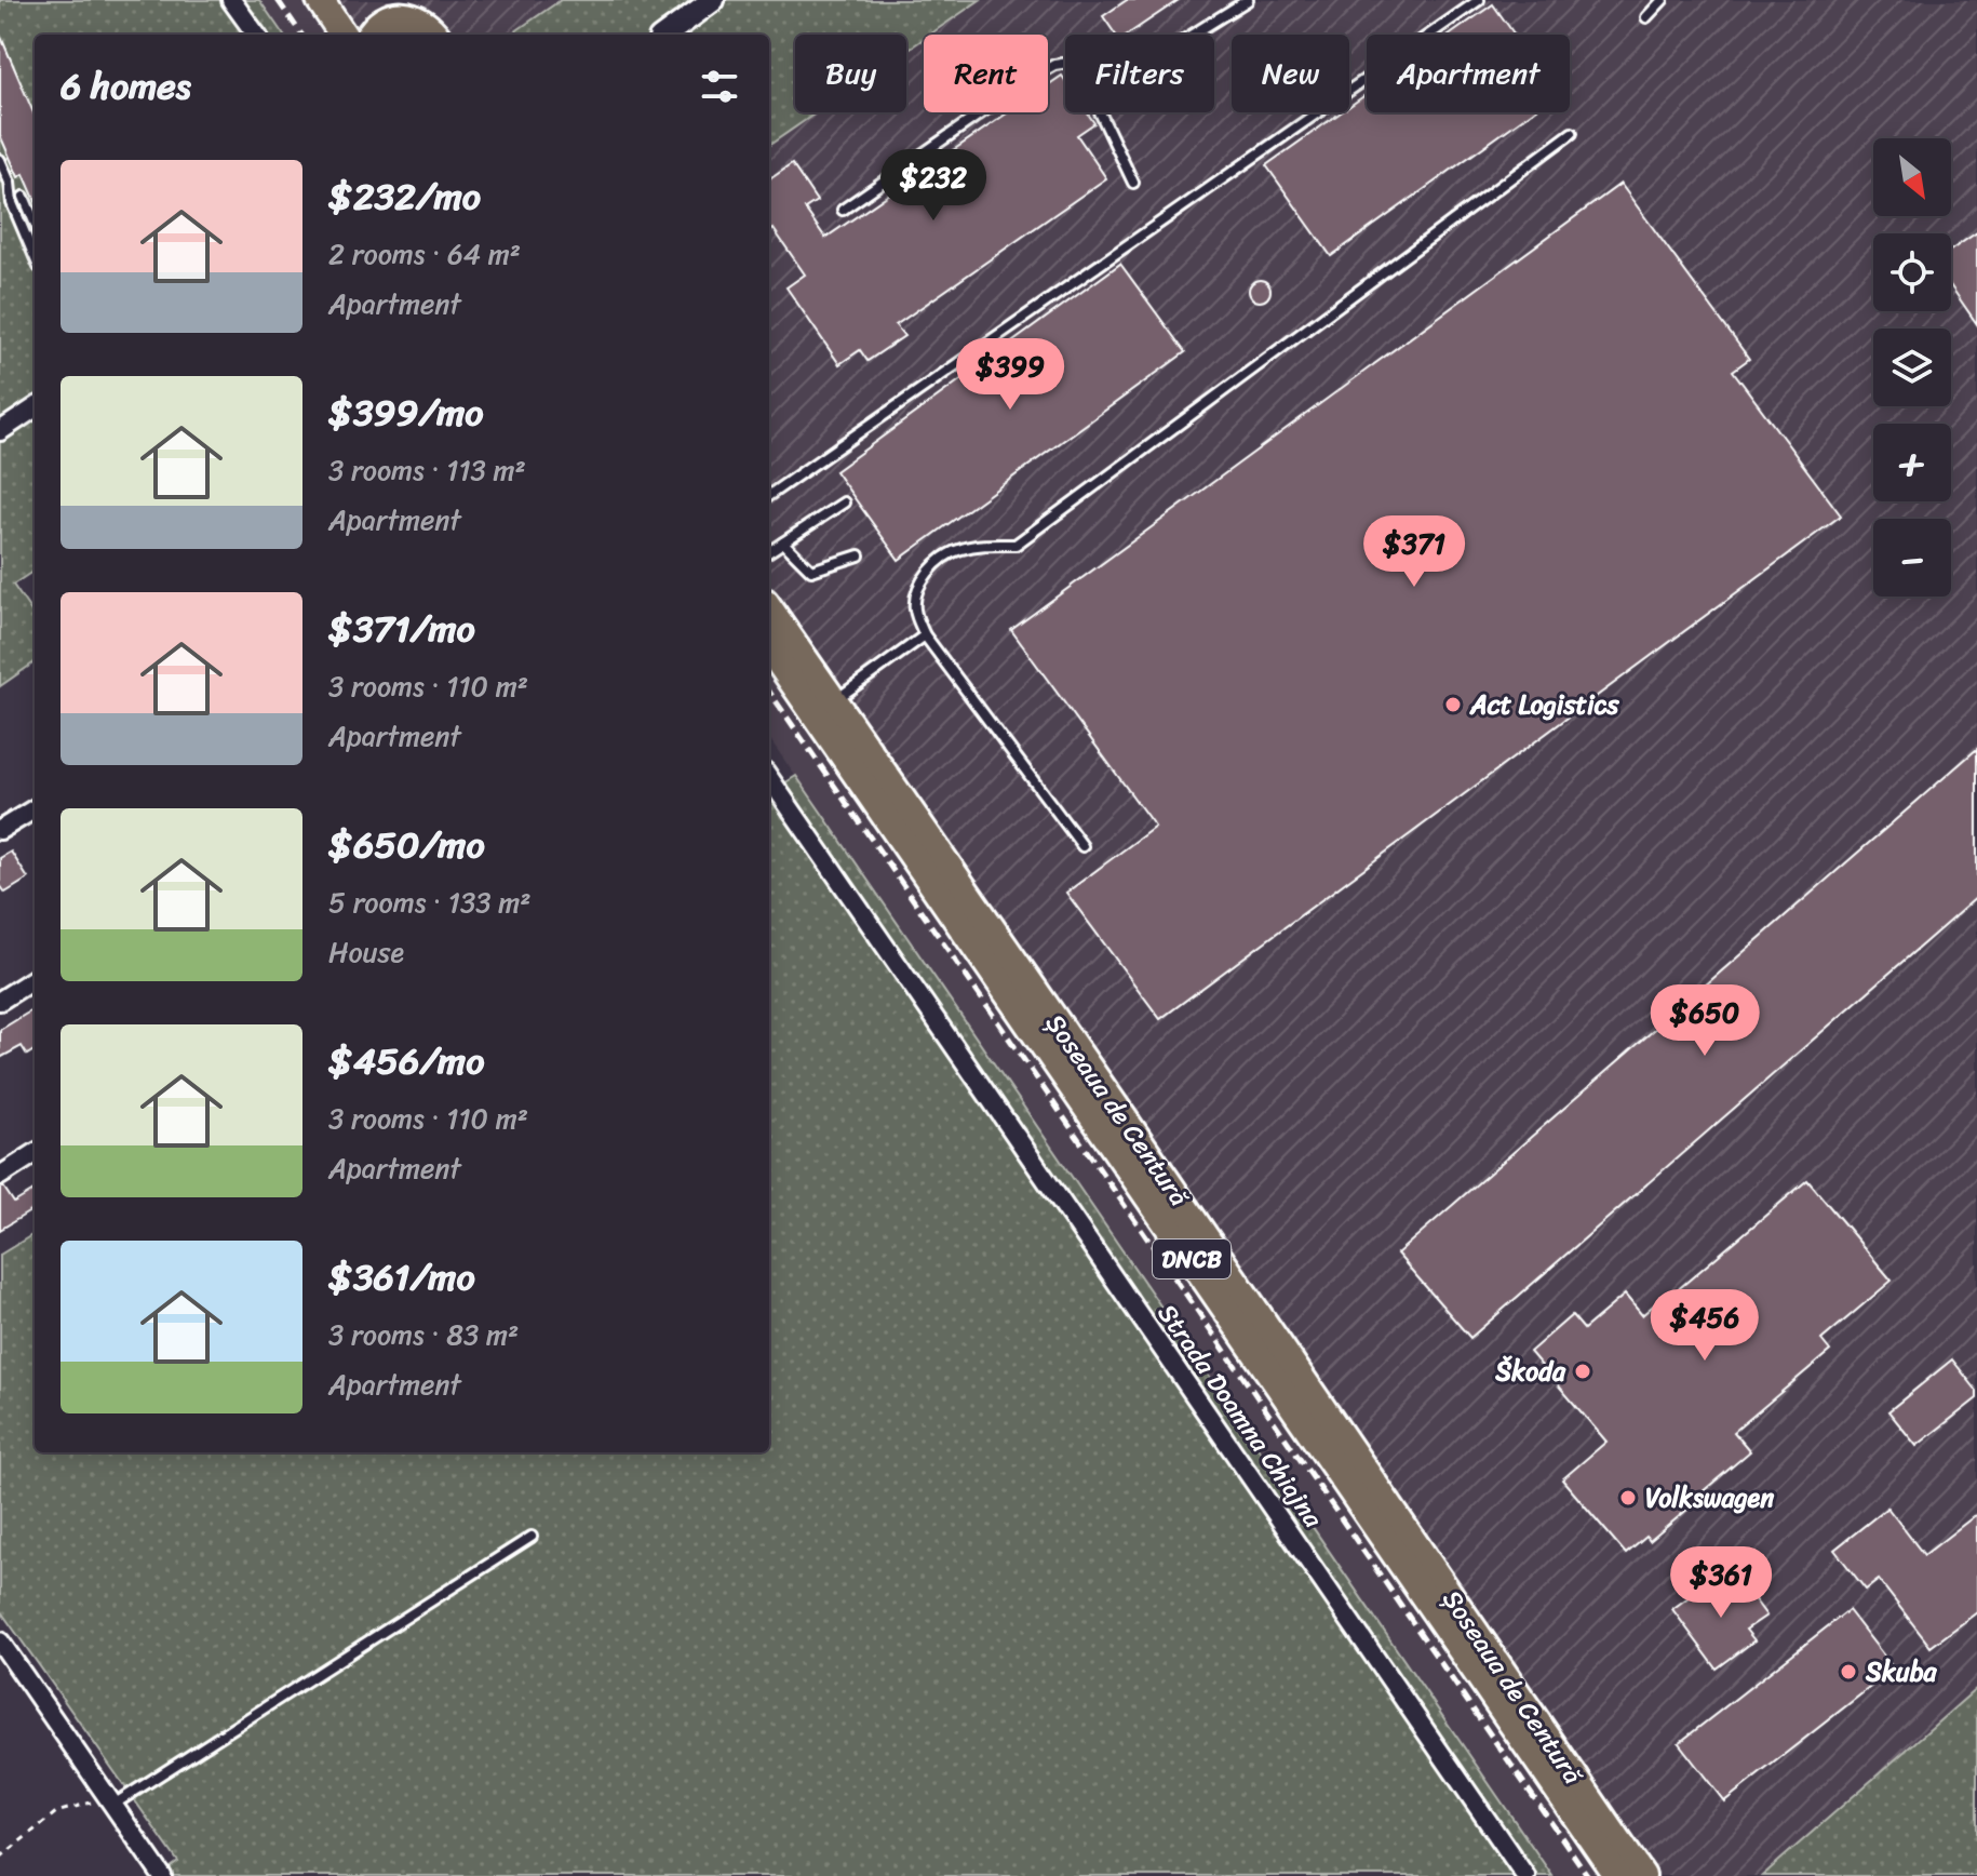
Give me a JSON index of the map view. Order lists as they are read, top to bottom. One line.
{"streets":{"main road":["Șoseaua de Centură","DNCB"],"street":["Strada Doamna Chiajna"]},"places":["Act Logistics","Škoda","Volkswagen","Skuba"],"north":"bottom right","page":{"chip":["Buy","Rent","Filters","New","Apartment"],"heading":"6 homes","map_buttons":["+","−"],"list":[{"name":"$232/mo","note":"2 rooms · 64 m² · Apartment"},{"name":"$399/mo","note":"3 rooms · 113 m² · Apartment"},{"name":"$371/mo","note":"3 rooms · 110 m² · Apartment"},{"name":"$650/mo","note":"5 rooms · 133 m² · House"},{"name":"$456/mo","note":"3 rooms · 110 m² · Apartment"},{"name":"$361/mo","note":"3 rooms · 83 m² · Apartment"}],"price":["$232","$399","$371","$650","$456","$361"]}}
